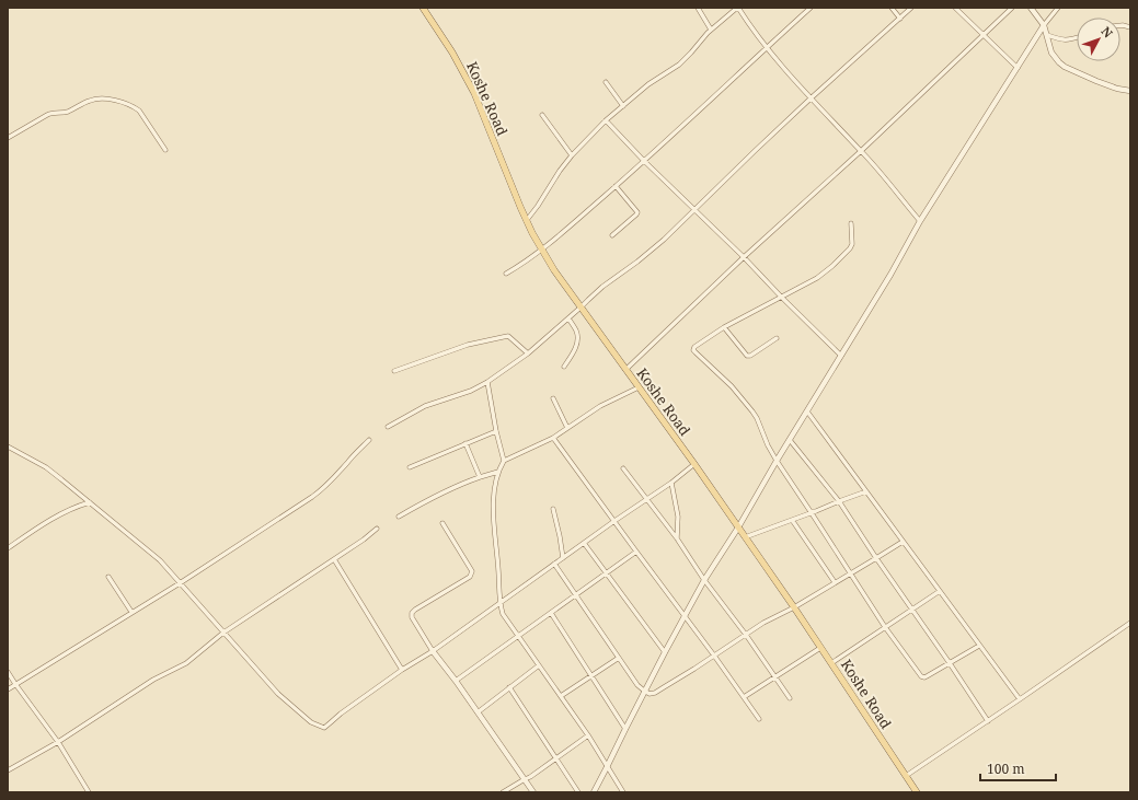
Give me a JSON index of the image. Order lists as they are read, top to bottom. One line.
{"streets":{"main road":["Koshe Road"]},"scale_bar":"100 m","north":"top right"}
